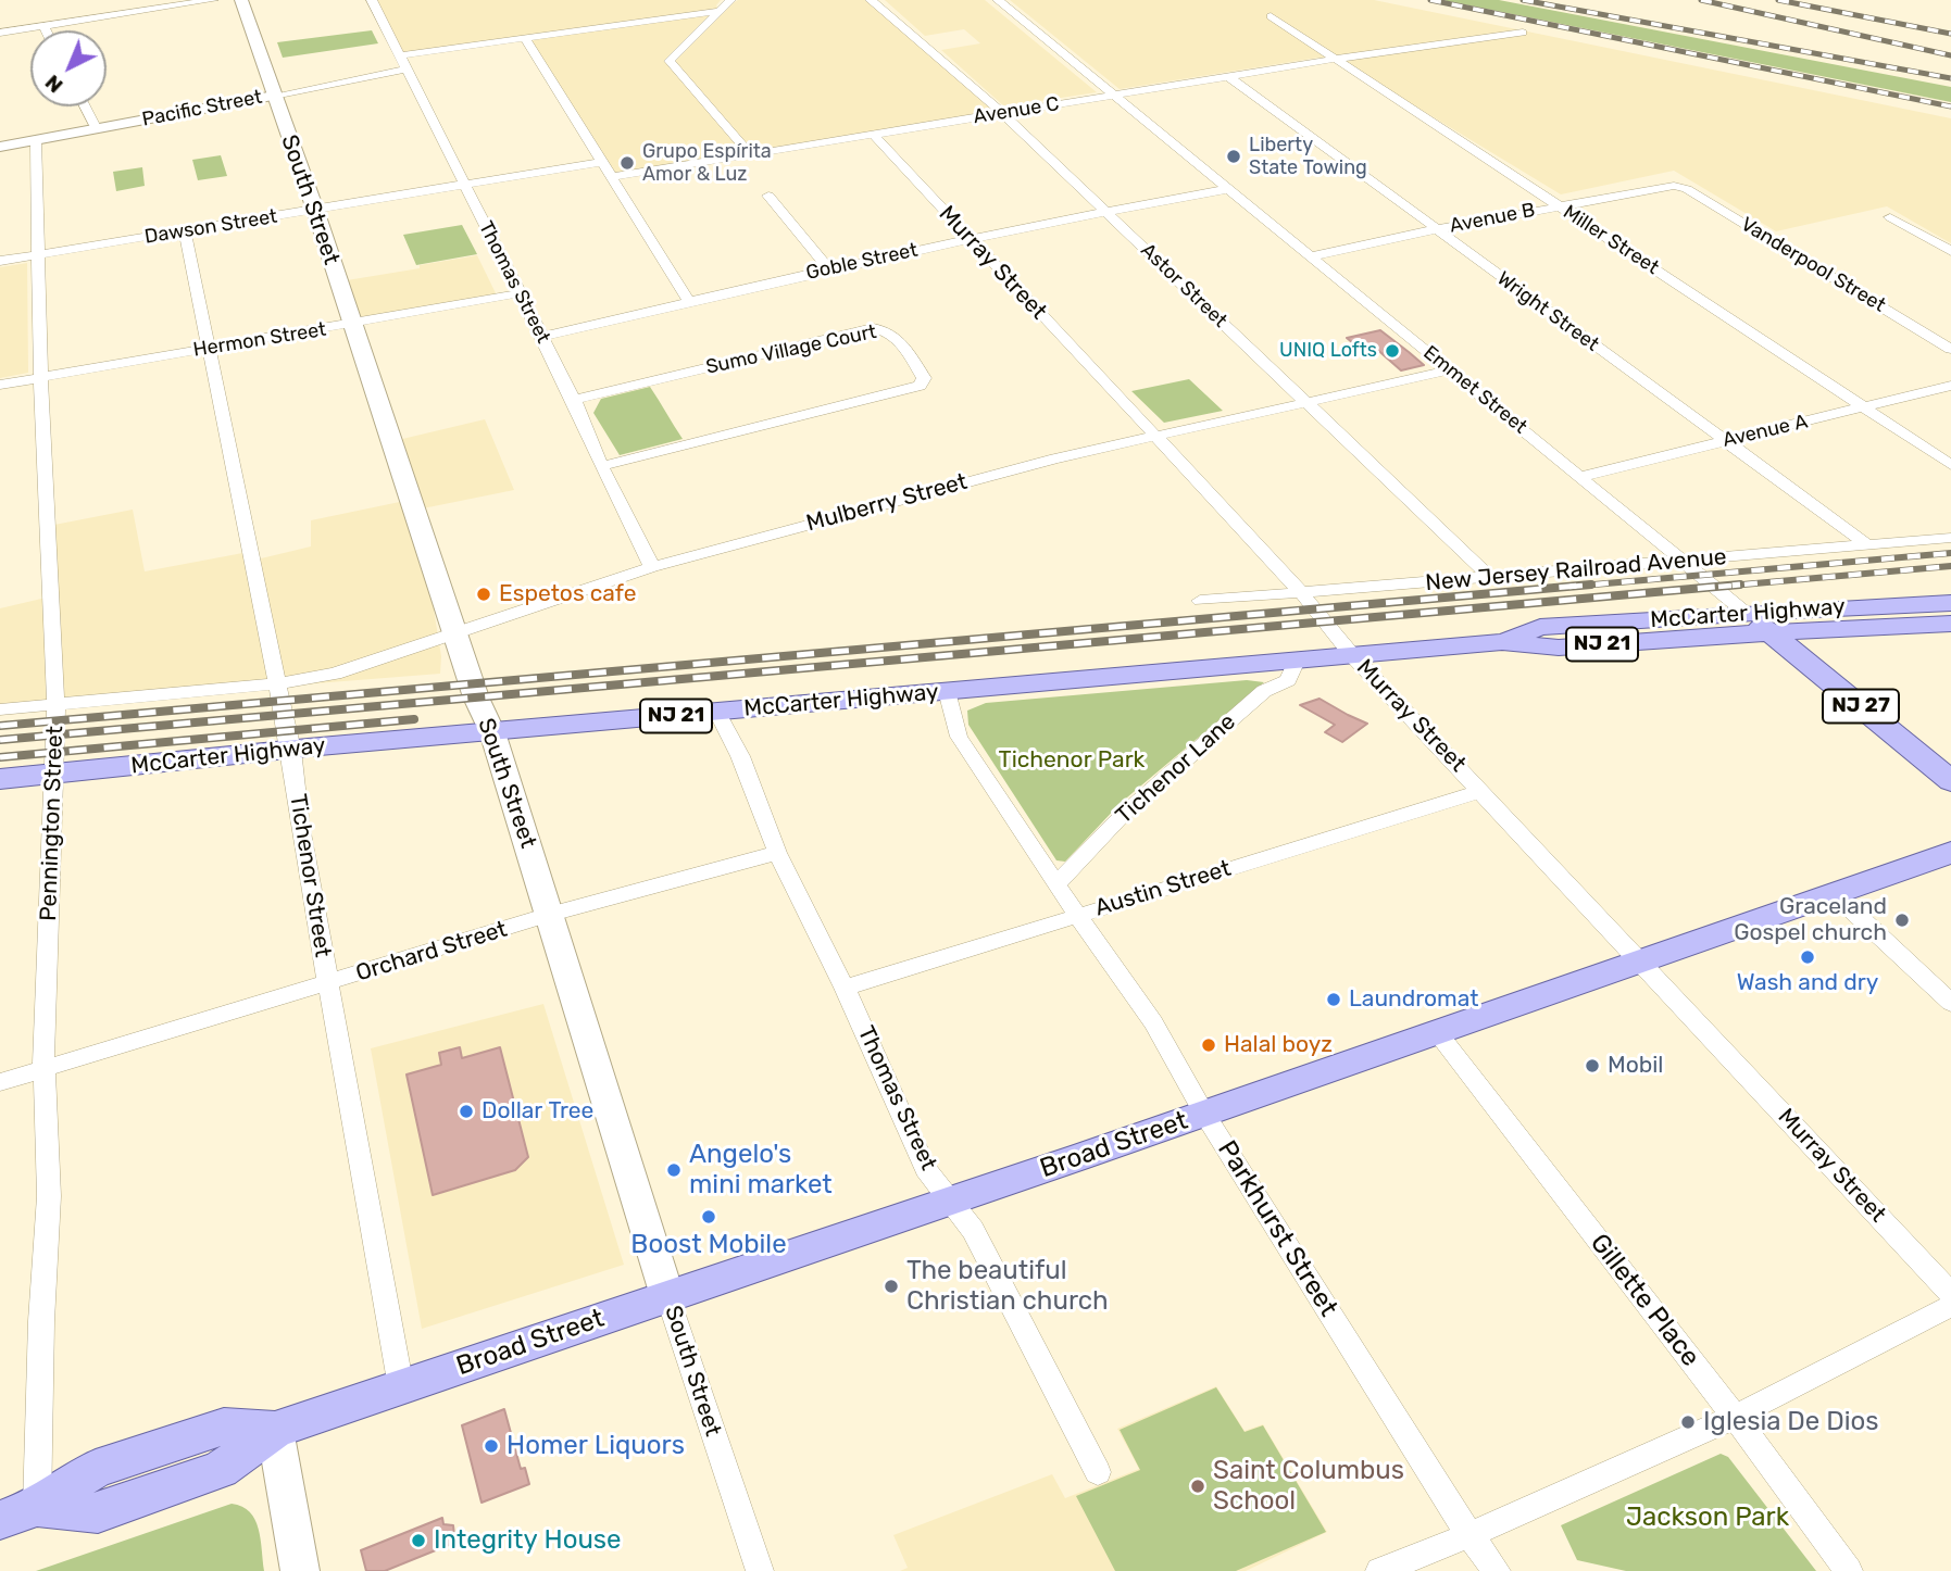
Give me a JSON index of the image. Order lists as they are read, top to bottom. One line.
{"streets":{"main road":["South Street","Emmet Street","McCarter Highway","NJ 21","NJ 27","Broad Street"],"street":["Pacific Street","Avenue C","Avenue B","Dawson Street","Miller Street","Goble Street","Murray Street","Vanderpool Street","Thomas Street","Astor Street","Wright Street","Hermon Street","Sumo Village Court","Avenue A","Mulberry Street","New Jersey Railroad Avenue","Tichenor Lane","Pennington Street","Tichenor Street","Austin Street","Orchard Street","Parkhurst Street","Gillette Place"]},"crossings":[["Pacific Street","South Street"],["Pacific Street","Thomas Street"],["Pacific Street","Pennington Street"],["Avenue C","Miller Street"],["Avenue C","Murray Street"],["Avenue C","Astor Street"],["Avenue C","Wright Street"],["Avenue C","Emmet Street"],["South Street","Dawson Street"],["South Street","Hermon Street"],["South Street","Mulberry Street"],["South Street","McCarter Highway"],["South Street","Orchard Street"],["South Street","Broad Street"],["Avenue B","Miller Street"],["Avenue B","Vanderpool Street"],["Avenue B","Wright Street"],["Avenue B","Emmet Street"],["Dawson Street","Thomas Street"],["Dawson Street","Pennington Street"],["Dawson Street","Tichenor Street"],["Miller Street","Avenue A"],["Goble Street","Murray Street"],["Goble Street","Thomas Street"],["Goble Street","Astor Street"],["Goble Street","Emmet Street"],["Murray Street","Mulberry Street"],["Murray Street","New Jersey Railroad Avenue"],["Murray Street","McCarter Highway"],["Murray Street","Austin Street"],["Murray Street","Broad Street"],["Thomas Street","Hermon Street"],["Thomas Street","Sumo Village Court"],["Thomas Street","Mulberry Street"],["Thomas Street","McCarter Highway"],["Thomas Street","Austin Street"],["Thomas Street","Orchard Street"],["Thomas Street","Broad Street"],["Astor Street","Mulberry Street"],["Astor Street","New Jersey Railroad Avenue"],["Wright Street","Avenue A"],["Wright Street","New Jersey Railroad Avenue"],["Hermon Street","Pennington Street"],["Hermon Street","Tichenor Street"],["Emmet Street","Avenue A"],["Emmet Street","Mulberry Street"],["Emmet Street","New Jersey Railroad Avenue"],["Emmet Street","McCarter Highway"],["Mulberry Street","Tichenor Street"],["McCarter Highway","Tichenor Lane"],["McCarter Highway","Pennington Street"],["McCarter Highway","Tichenor Street"],["McCarter Highway","Parkhurst Street"],["Tichenor Lane","Parkhurst Street"],["Pennington Street","Orchard Street"],["Pennington Street","Broad Street"],["Tichenor Street","Orchard Street"],["Tichenor Street","Broad Street"],["Austin Street","Parkhurst Street"],["Broad Street","Parkhurst Street"],["Broad Street","Gillette Place"]],"parks":["Tichenor Park","Jackson Park"],"places":["Liberty State Towing","Grupo Espírita Amor & Luz","UNIQ Lofts","Espetos cafe","Graceland Gospel church","Wash and dry","Laundromat","Halal boyz","Mobil","Dollar Tree","Angelo's mini market","Boost Mobile","The beautiful Christian church","Iglesia De Dios","Homer Liquors","Saint Columbus School","Integrity House"],"north":"bottom left"}
